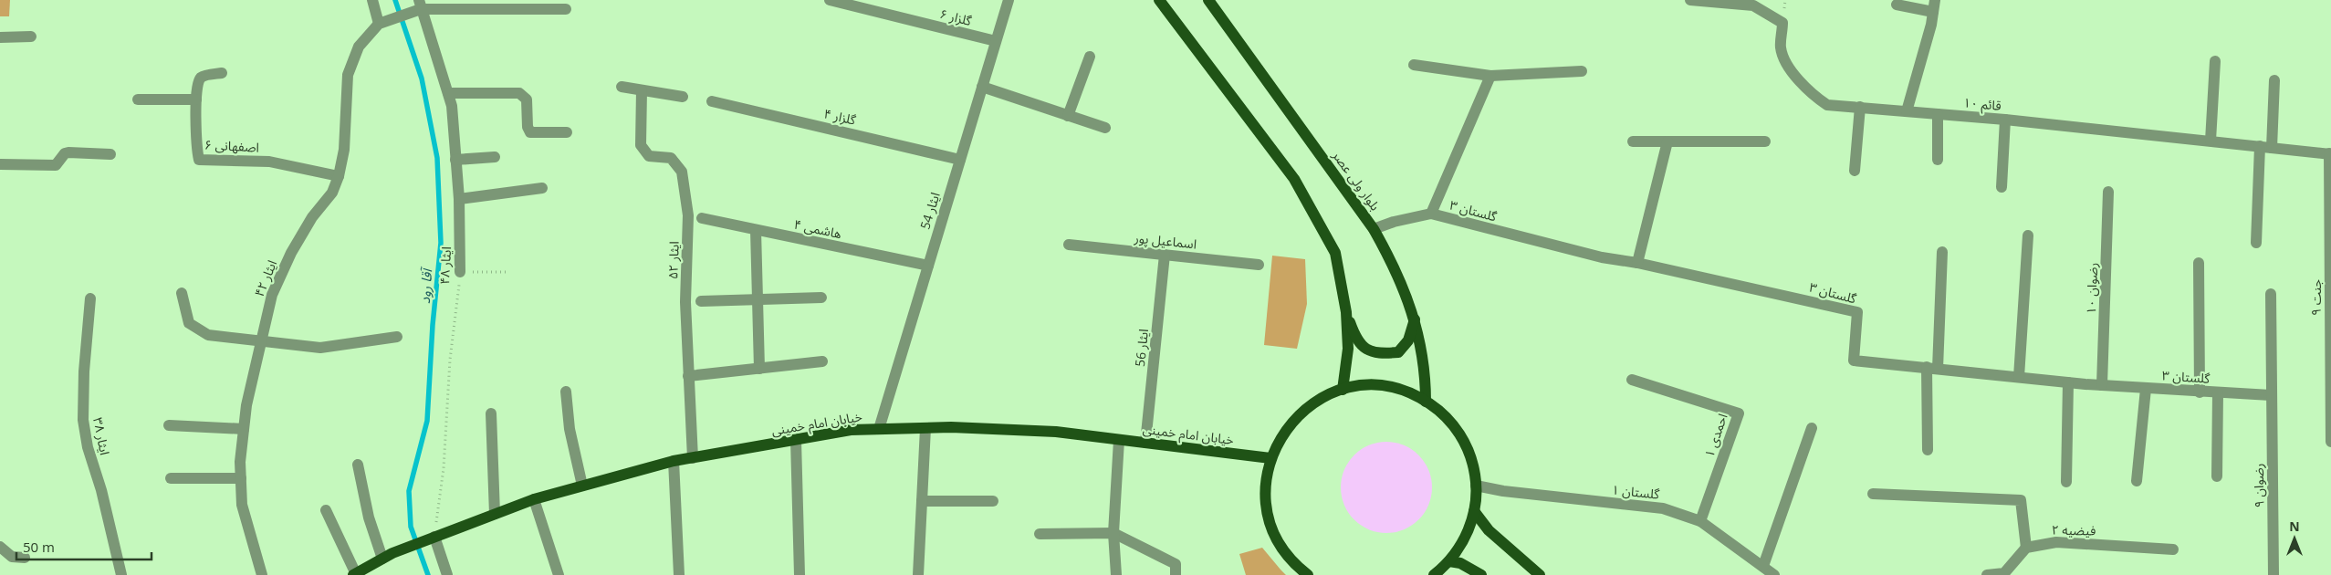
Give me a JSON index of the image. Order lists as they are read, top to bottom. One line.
{"streets":{"main road":["بلوار ولی عصر","خیابان امام خمینی"],"street":["گلزار ۶","قائم ۱۰","گلزار ۴","اصفهانی ۶","ایثار 54","گلستان ۳","هاشمی ۴","اسماعیل پور","ایثار ۵۲","ایثار ۴۸","ایثار ۴۲","رضوان ۱۰","جنت ۹","ایثار 56","احمدی ۱","ایثار ۳۸","رضوان ۹","گلستان ۱","فیضیه ۲"]},"crossings":[["گلزار ۶","ایثار 54"],["قائم ۱۰","جنت ۹"],["گلزار ۴","ایثار 54"],["اصفهانی ۶","ایثار ۴۲"],["بلوار ولی عصر","گلستان ۳"],["ایثار 54","هاشمی ۴"],["ایثار 54","خیابان امام خمینی"],["گلستان ۳","رضوان ۱۰"],["گلستان ۳","رضوان ۹"],["اسماعیل پور","ایثار 56"],["ایثار ۵۲","خیابان امام خمینی"],["ایثار ۴۸","خیابان امام خمینی"],["ایثار 56","خیابان امام خمینی"],["احمدی ۱","گلستان ۱"]],"water":["آقا رود"],"scale_bar":"50 m","north":"top"}
